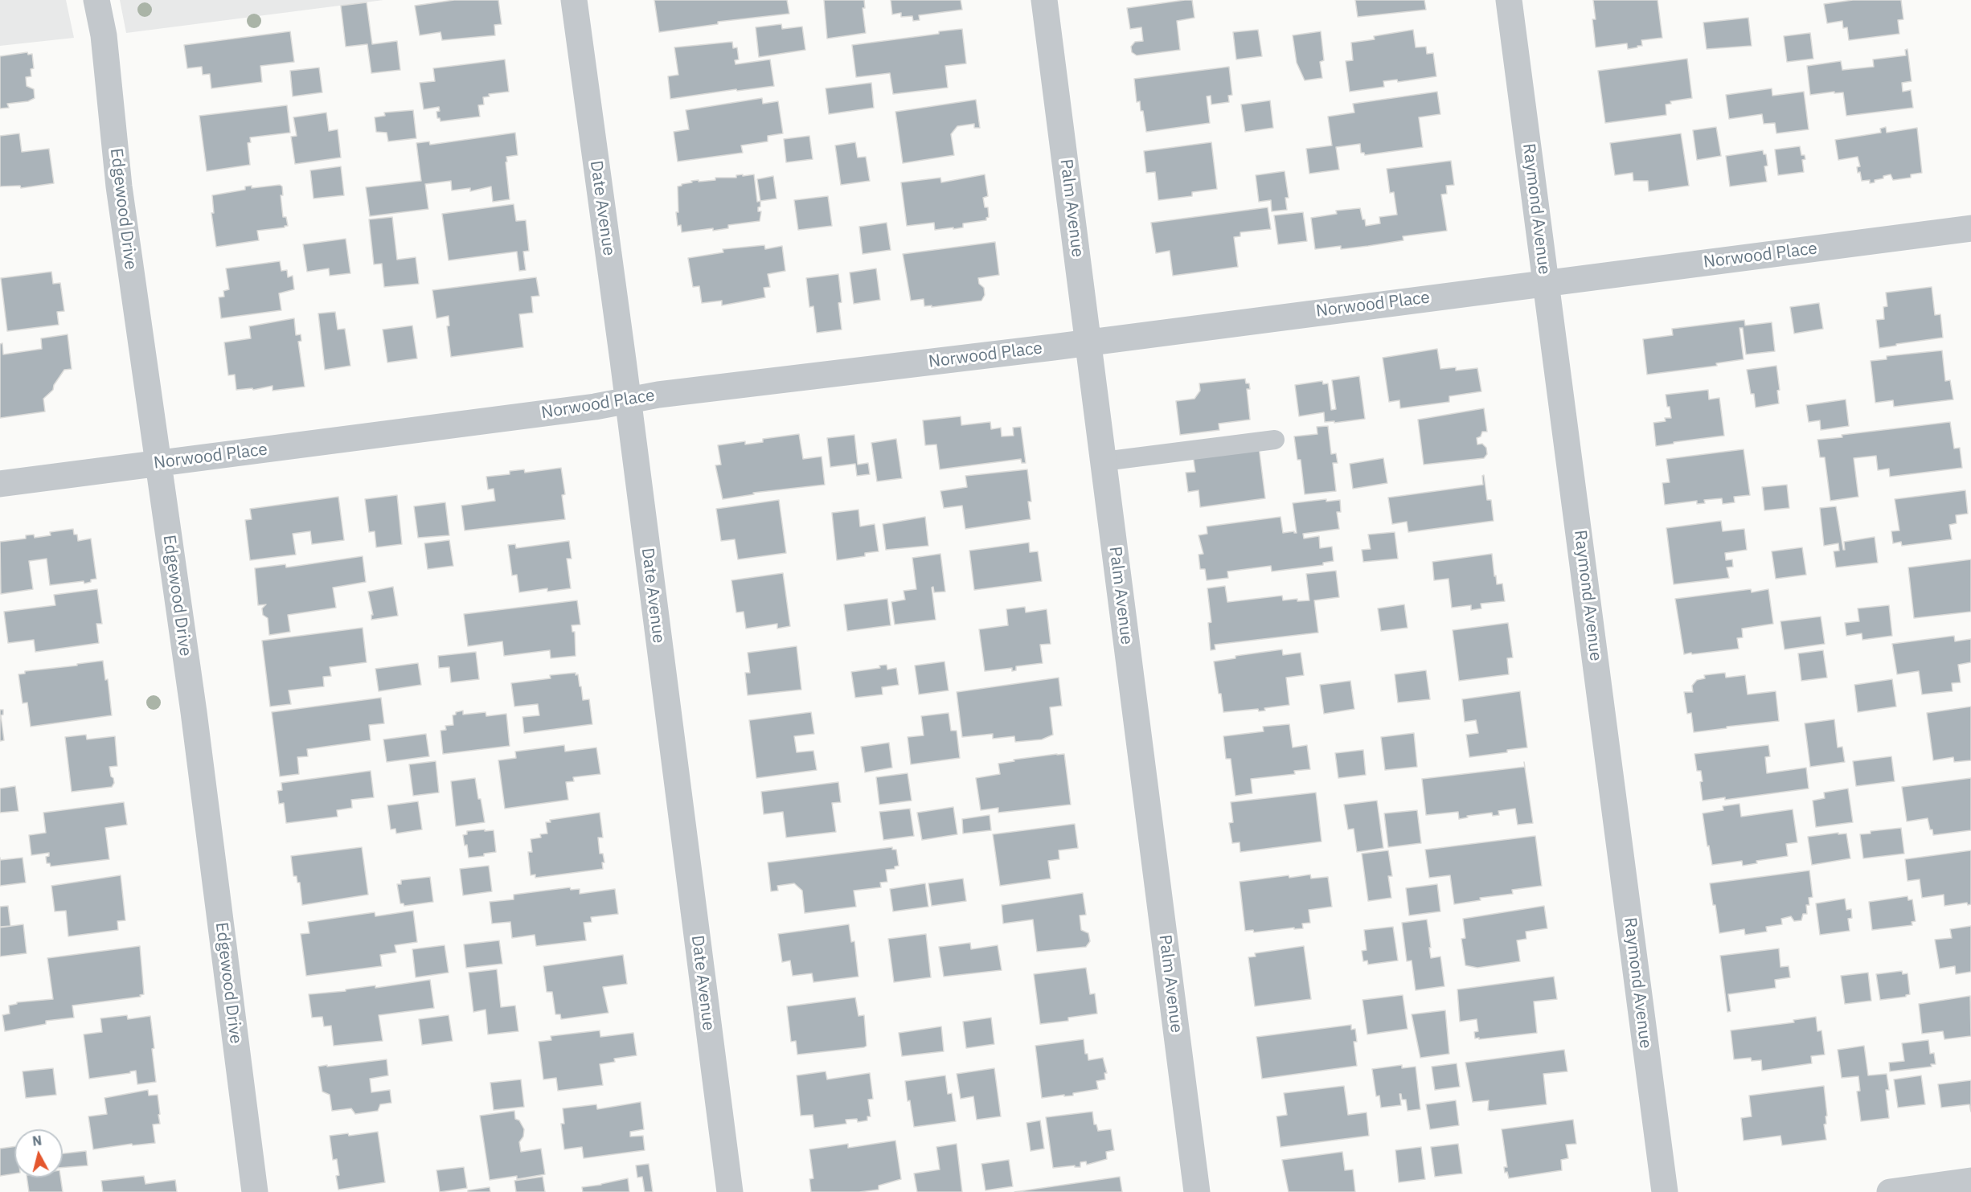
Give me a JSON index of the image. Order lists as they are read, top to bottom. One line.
{"streets":{"street":["Date Avenue","Palm Avenue","Edgewood Drive","Raymond Avenue","Norwood Place"]},"crossings":[["Date Avenue","Norwood Place"],["Palm Avenue","Norwood Place"],["Edgewood Drive","Norwood Place"],["Raymond Avenue","Norwood Place"]],"north":"top"}
